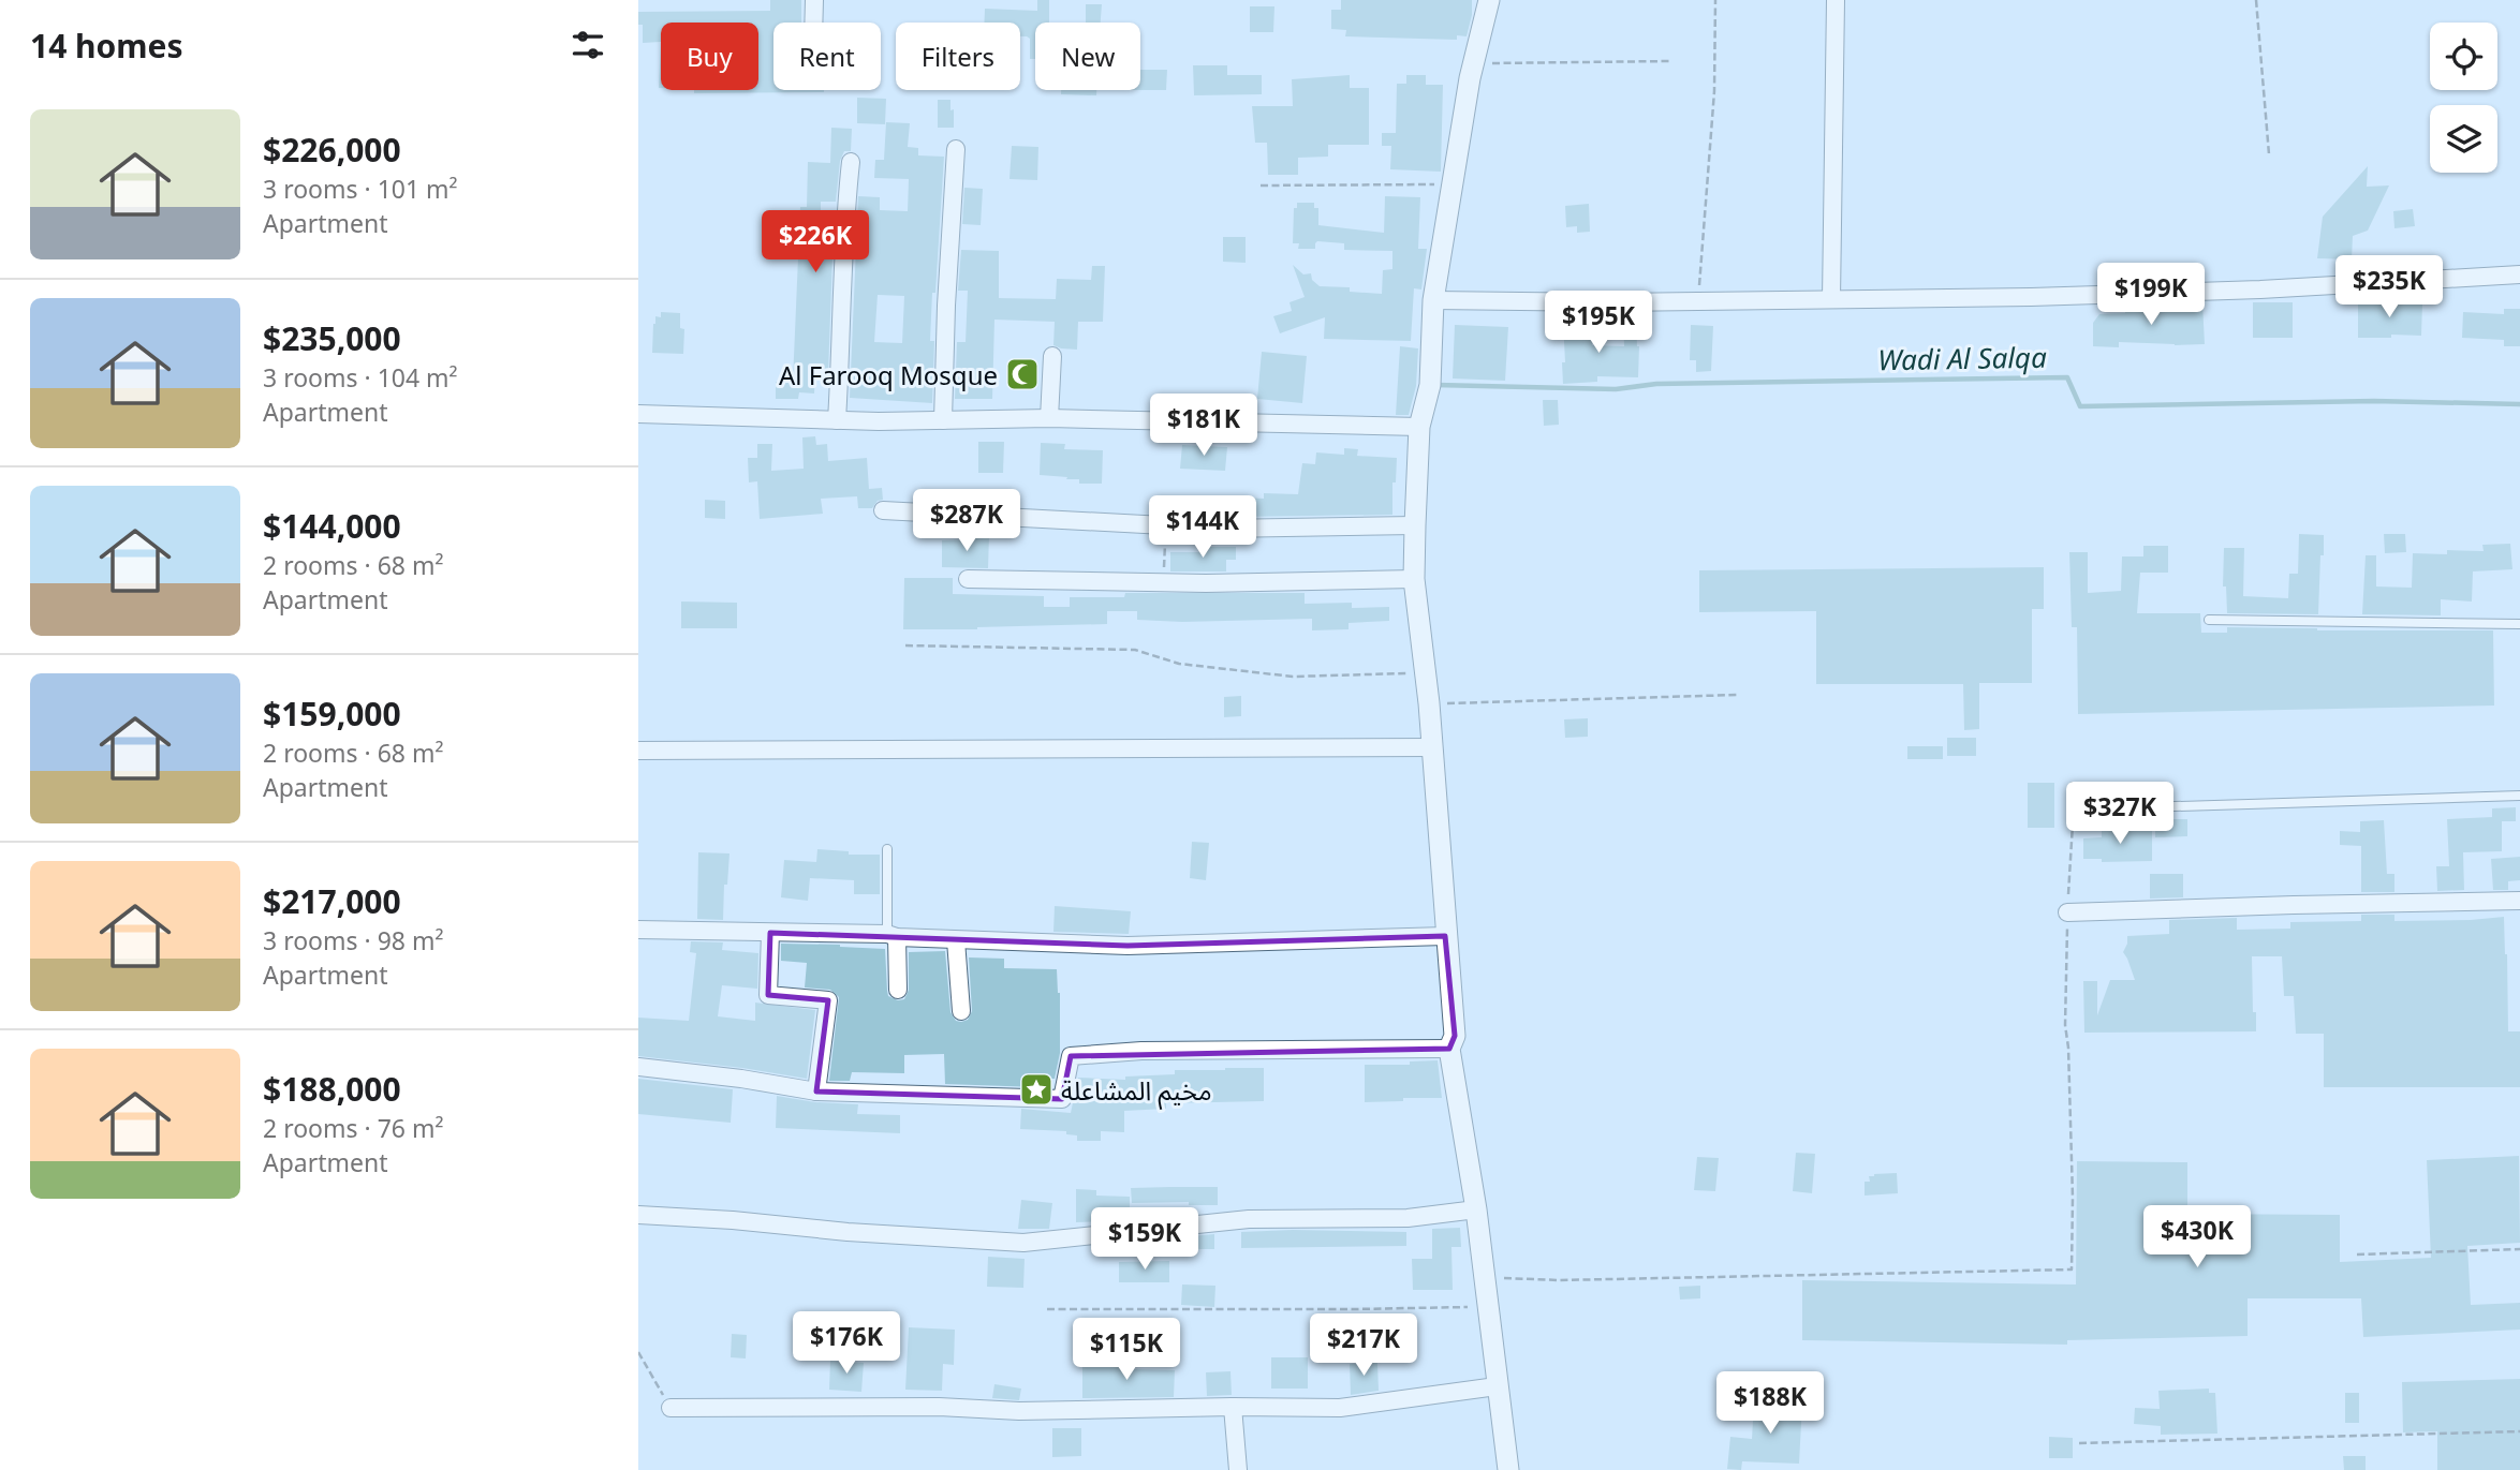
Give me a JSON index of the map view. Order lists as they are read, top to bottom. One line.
{"water":["Wadi Al Salqa"],"places":{"mosque":["Al Farooq Mosque"],"place":["مخيم المشاعلة"]},"page":{"heading":"14 homes","chip":["Buy","Rent","Filters","New"],"list":[{"name":"$226,000","note":"3 rooms · 101 m² · Apartment"},{"name":"$235,000","note":"3 rooms · 104 m² · Apartment"},{"name":"$144,000","note":"2 rooms · 68 m² · Apartment"},{"name":"$159,000","note":"2 rooms · 68 m² · Apartment"},{"name":"$217,000","note":"3 rooms · 98 m² · Apartment"},{"name":"$188,000","note":"2 rooms · 76 m² · Apartment"}],"price":["$226K","$235K","$199K","$195K","$181K","$287K","$144K","$327K","$430K","$159K","$176K","$217K","$115K","$188K"]}}
